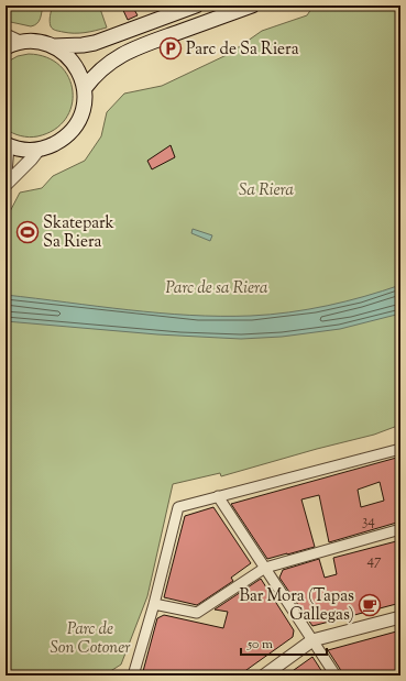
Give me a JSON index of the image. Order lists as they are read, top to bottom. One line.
{"parks":["Sa Riera","Parc de sa Riera","Parc de Son Cotoner"],"places":{"parking":["Parc de Sa Riera"],"sports":["Skatepark Sa Riera"],"cafe":["Bar Mora (Tapas Gallegas)"]},"house_numbers":["34","47"],"scale_bar":"50 m"}
